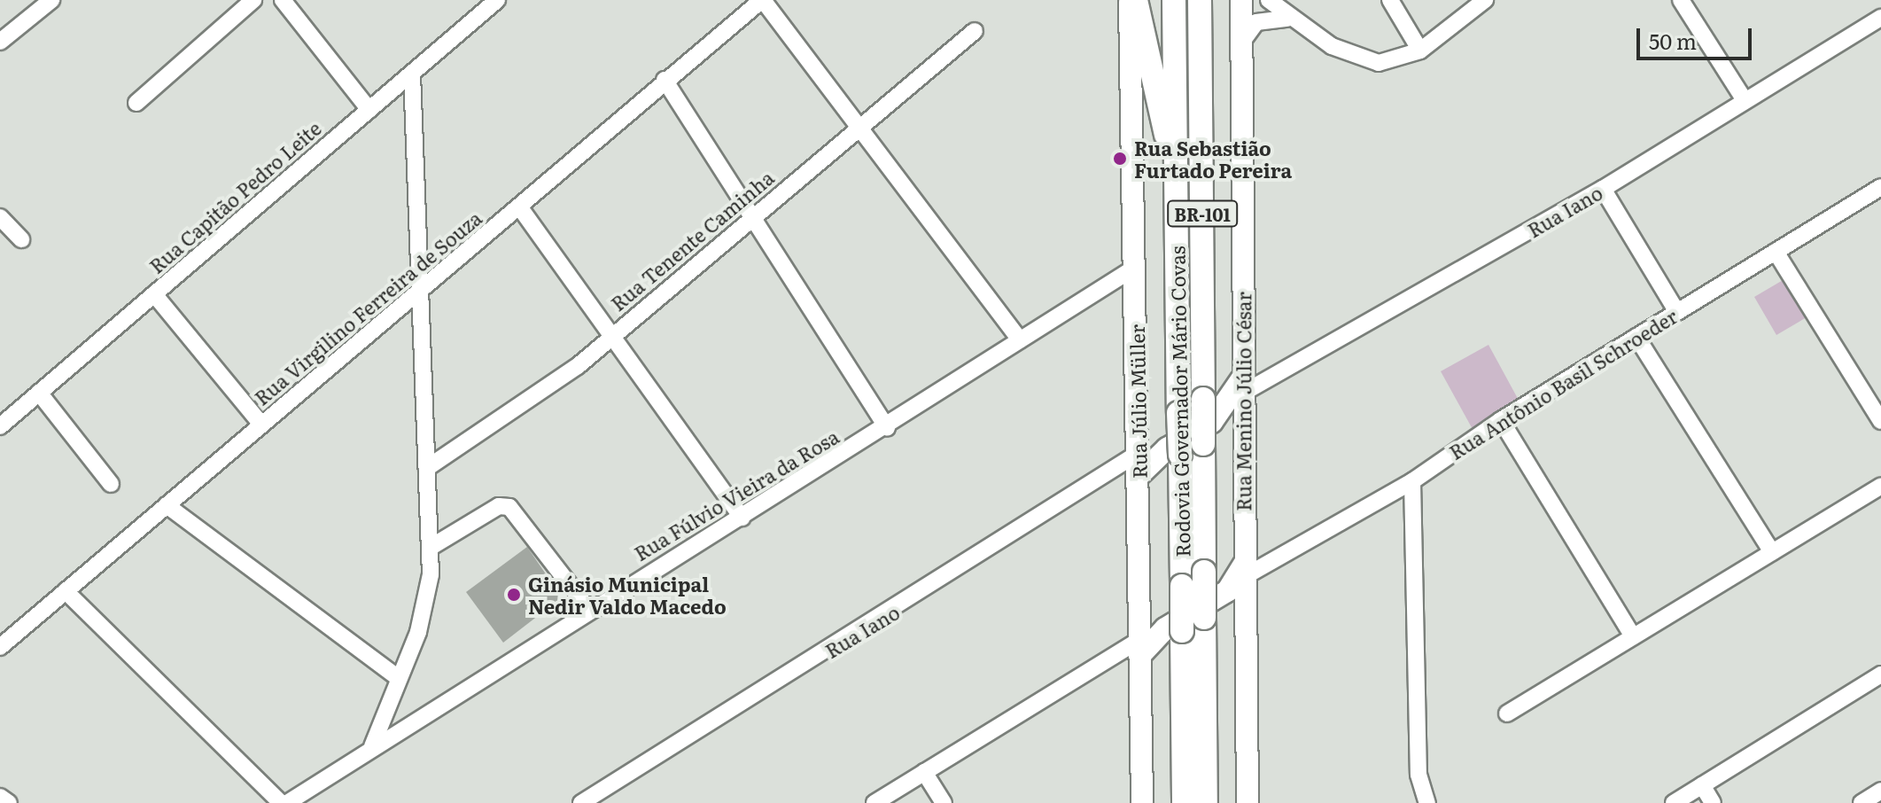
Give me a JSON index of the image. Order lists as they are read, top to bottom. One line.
{"streets":{"highway":["BR-101","Rodovia Governador Mário Covas"],"main road":["Rua Iano","Rua Antônio Basil Schroeder","Rua Júlio Müller","Rua Menino Júlio César"],"street":["Rua Capitão Pedro Leite","Rua Tenente Caminha","Rua Virgilino Ferreira de Souza","Rua Fúlvio Vieira da Rosa"]},"crossings":[["Rua Iano","Rua Júlio Müller"],["Rua Iano","Rodovia Governador Mário Covas"],["Rua Iano","Rua Menino Júlio César"],["Rua Antônio Basil Schroeder","Rua Júlio Müller"],["Rua Antônio Basil Schroeder","Rodovia Governador Mário Covas"],["Rua Antônio Basil Schroeder","Rua Menino Júlio César"],["Rua Júlio Müller","Rua Fúlvio Vieira da Rosa"]],"places":["Rua Sebastião Furtado Pereira","Ginásio Municipal Nedir Valdo Macedo"],"scale_bar":"50 m"}
